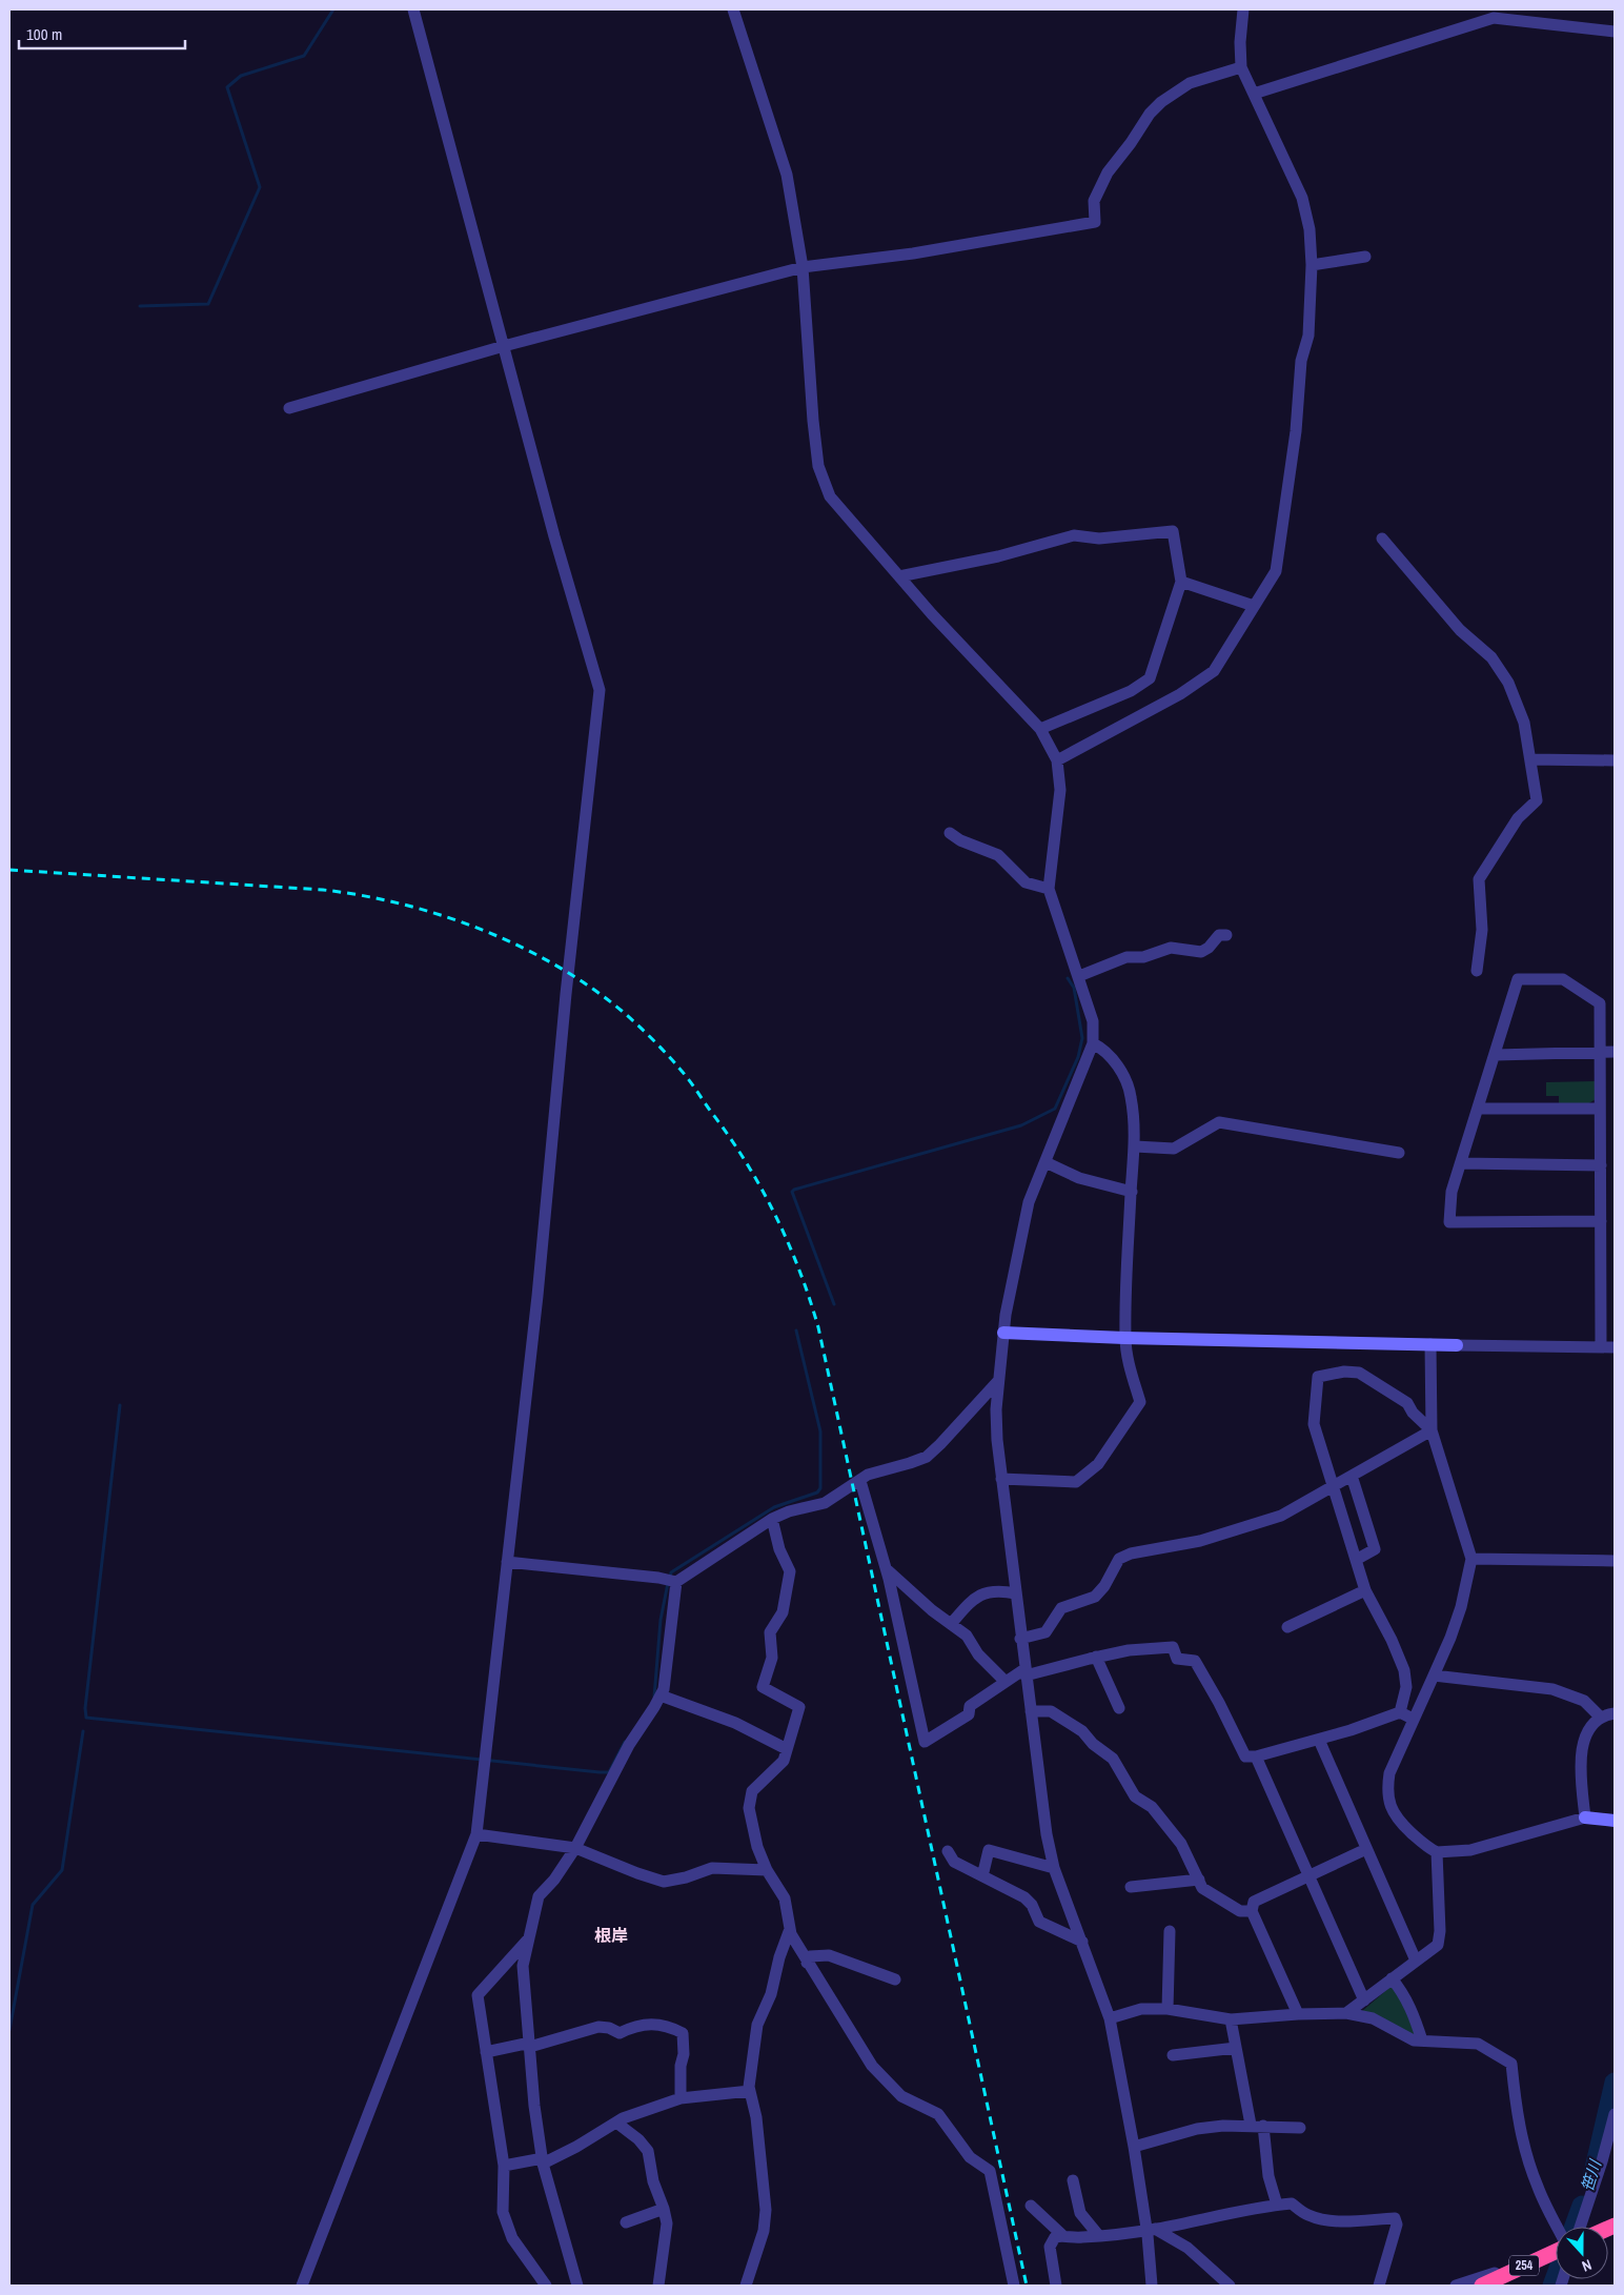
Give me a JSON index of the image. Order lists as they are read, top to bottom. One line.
{"streets":{"highway":["254"]},"districts":["根岸"],"water":["笹川"],"scale_bar":"100 m","north":"bottom"}
